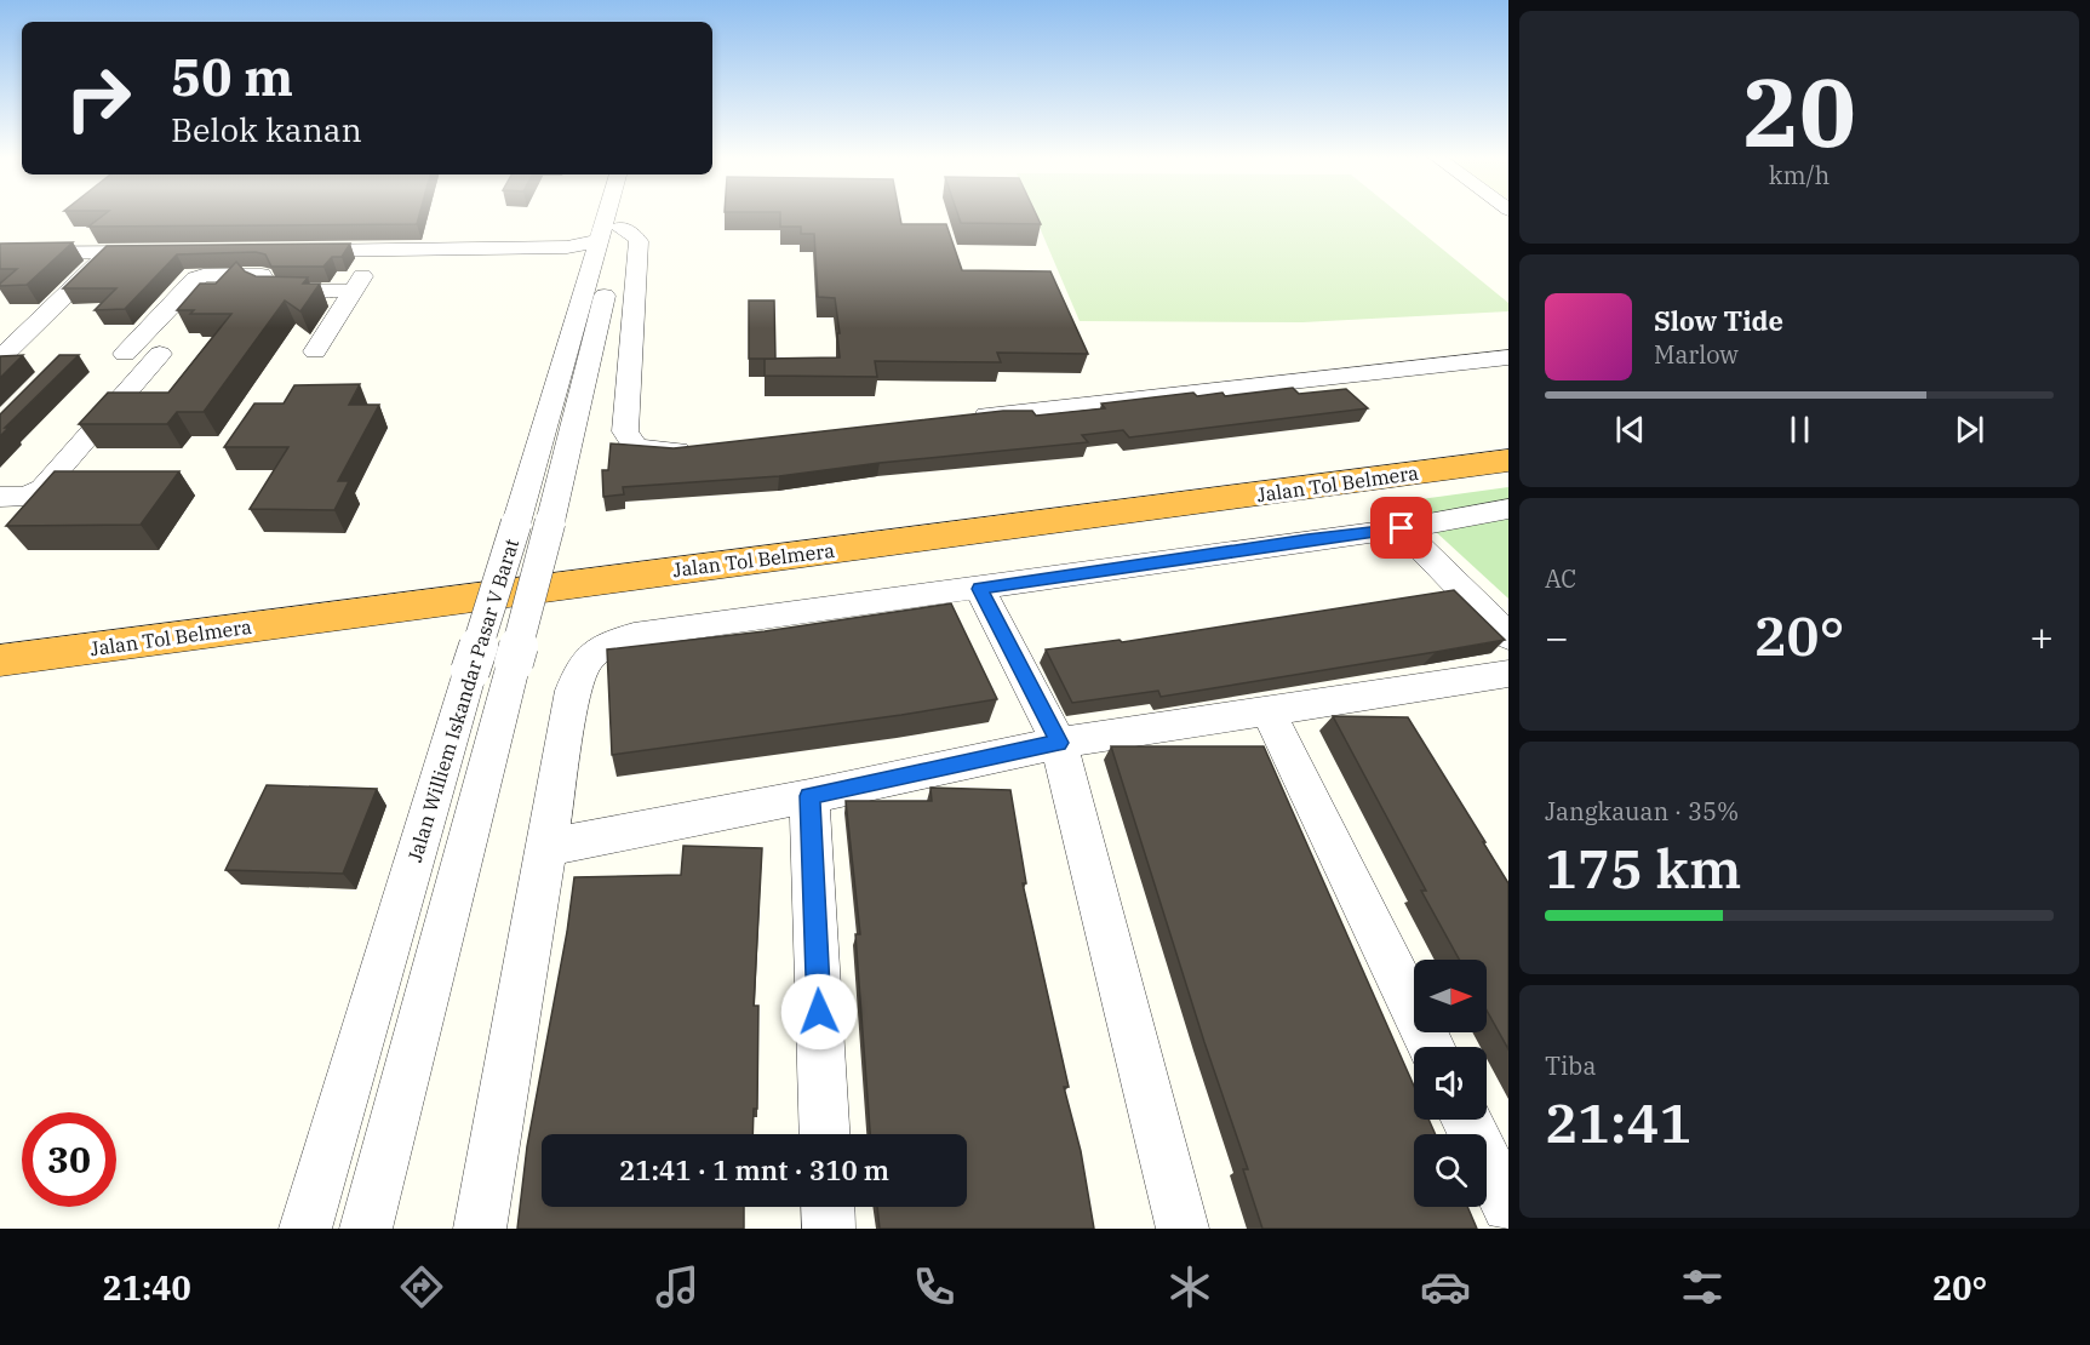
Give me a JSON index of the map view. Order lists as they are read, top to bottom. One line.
{"streets":{"highway":["Jalan Tol Belmera"],"street":["Jalan Williem Iskandar Pasar V Barat"]},"north":"right","page":{"tile":[["20","km/h"],"AC",["Jangkauan · 35%","175 km"],["Tiba","21:41"]],"turn":["50 m","Belok kanan"],"song":["Slow Tide","Marlow"],"heat":["−","20°","+"],"limit":"30","trip":"21:41 · 1 mnt · 310 m","tabs":["21:40","20°"]}}
